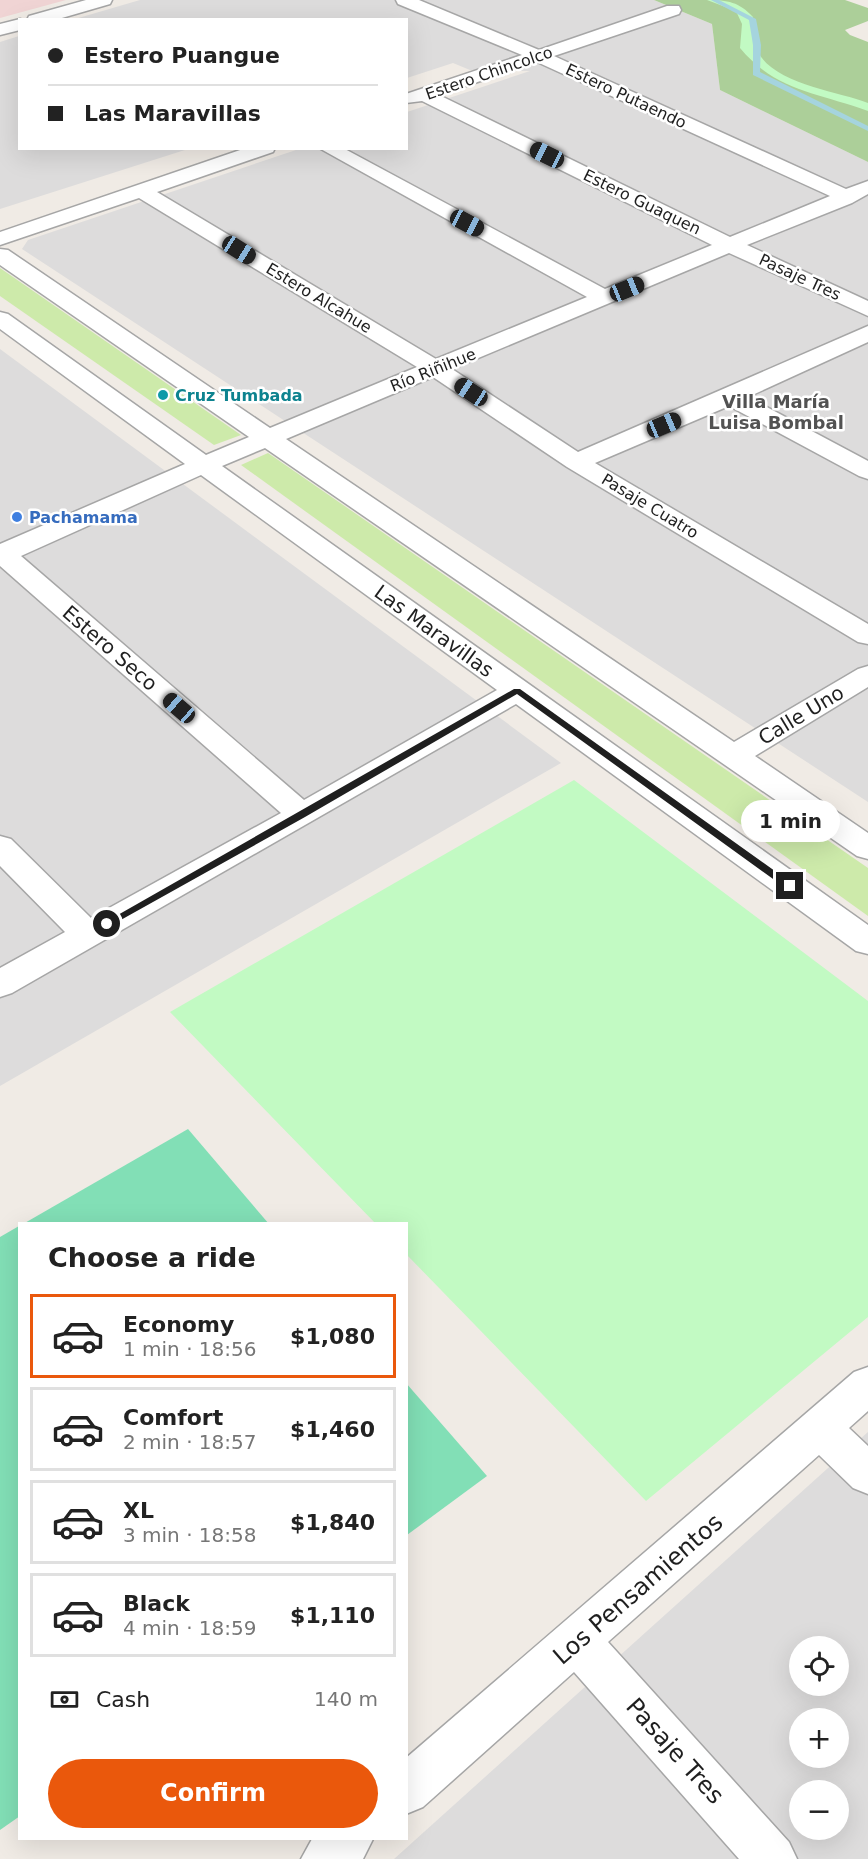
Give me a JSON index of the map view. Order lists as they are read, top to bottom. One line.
{"streets":{"street":["Estero Chincolco","Estero Putaendo","Estero Guaquen","Pasaje Tres","Estero Alcahue","Río Riñihue","Pasaje Cuatro","Las Maravillas","Estero Seco","Calle Uno","Los Pensamientos"]},"crossings":[["Estero Chincolco","Estero Putaendo"],["Estero Chincolco","Estero Guaquen"],["Estero Putaendo","Río Riñihue"],["Estero Guaquen","Pasaje Tres"],["Estero Guaquen","Río Riñihue"],["Pasaje Tres","Río Riñihue"],["Pasaje Tres","Los Pensamientos"],["Estero Alcahue","Río Riñihue"],["Estero Alcahue","Pasaje Cuatro"],["Río Riñihue","Pasaje Cuatro"],["Río Riñihue","Las Maravillas"],["Río Riñihue","Estero Seco"]],"districts":["Villa María Luisa Bombal"],"places":["Cruz Tumbada","Pachamama"],"page":{"banner":["Estero Puangue","Las Maravillas"],"bubble":"1 min","heading":"Choose a ride","list":[{"name":"Economy","note":"1 min · 18:56","value":"$1,080"},{"name":"Comfort","note":"2 min · 18:57","value":"$1,460"},{"name":"XL","note":"3 min · 18:58","value":"$1,840"},{"name":"Black","note":"4 min · 18:59","value":"$1,110"}],"map_buttons":["+","−"],"pay":["Cash","140 m"],"buttons":"Confirm"}}
